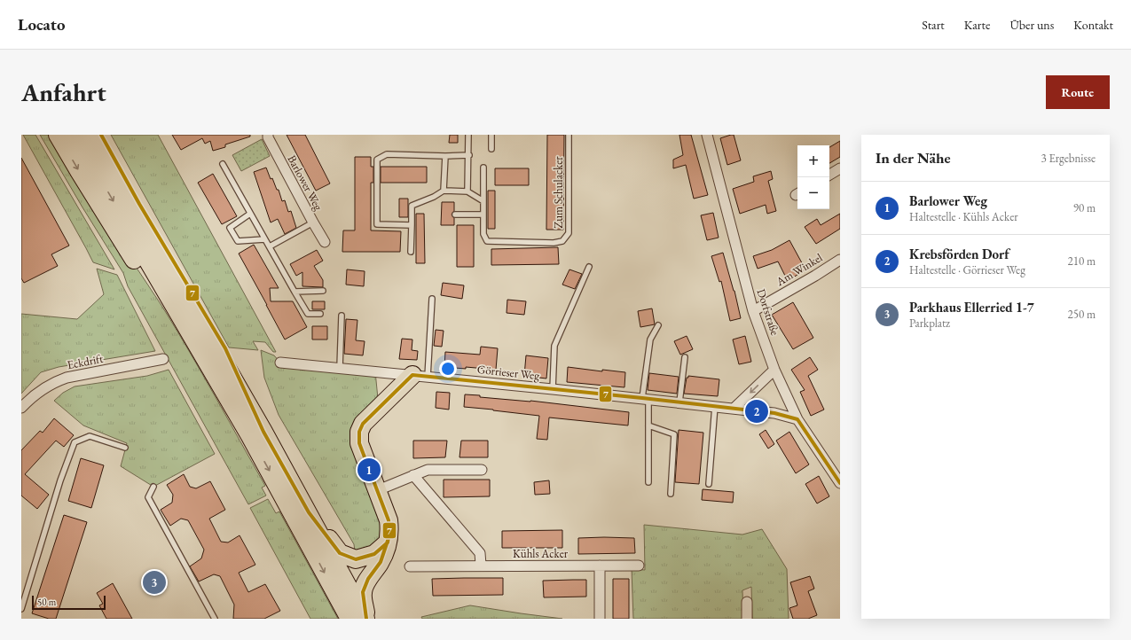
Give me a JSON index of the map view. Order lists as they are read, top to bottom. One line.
{"streets":{"street":["Barlower Weg","Am Winkel","Dorfstraße","Eckdrift","Görrieser Weg","Kühls Acker"],"lane":["Zum Schulacker"]},"crossings":[["Am Winkel","Dorfstraße"],["Dorfstraße","Görrieser Weg"]],"lines":["transit line 7"],"scale_bar":"50 m","page":{"header":"Locato","nav":["Start","Karte","Über uns","Kontakt"],"buttons":"Route","title":"Anfahrt","heading":["In der Nähe","3 Ergebnisse"],"map_buttons":["+","−"],"list":[{"mark":"1","name":"Barlower Weg","note":"Haltestelle · Kühls Acker","value":"90 m"},{"mark":"2","name":"Krebsförden Dorf","note":"Haltestelle · Görrieser Weg","value":"210 m"},{"mark":"3","name":"Parkhaus Ellerried 1-7","note":"Parkplatz","value":"250 m"}],"pins":["2","1","3"],"scale":"50 m"}}
